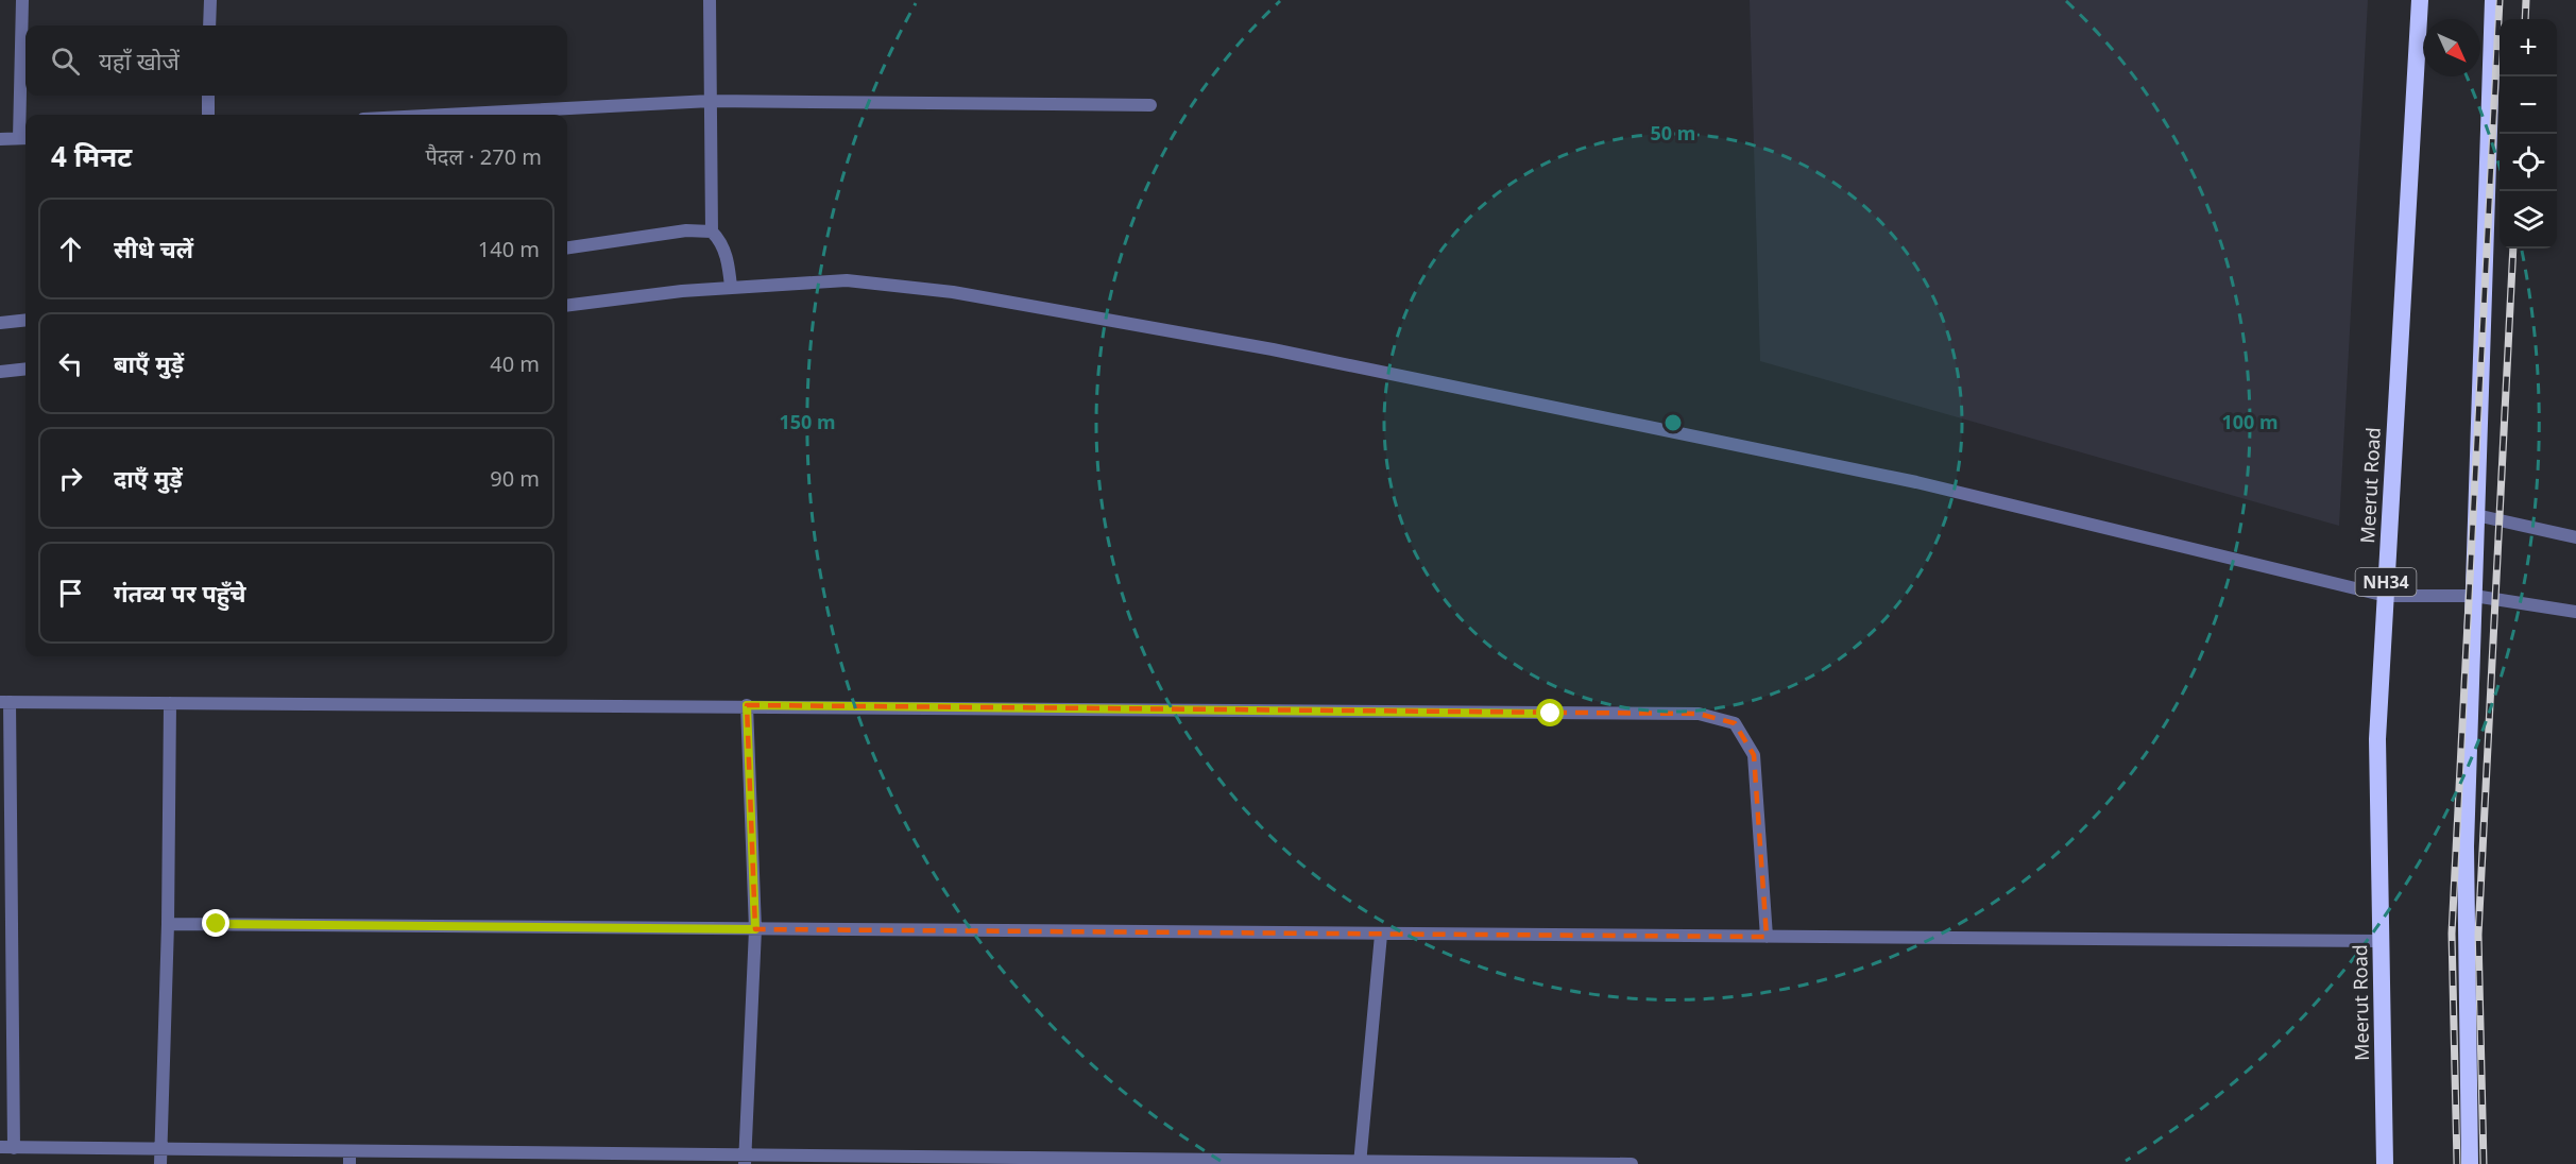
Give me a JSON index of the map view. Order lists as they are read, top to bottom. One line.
{"streets":{"highway":["Meerut Road","NH34"]},"north":"bottom right","page":{"map_buttons":["+","−"],"search":"यहाँ खोजें","heading":["4 मिनट","पैदल · 270 m"],"list":[["सीधे चलें","140 m"],["बाएँ मुड़ें","40 m"],["दाएँ मुड़ें","90 m"],"गंतव्य पर पहुँचे"]},"rings":["50 m","100 m","150 m"]}
